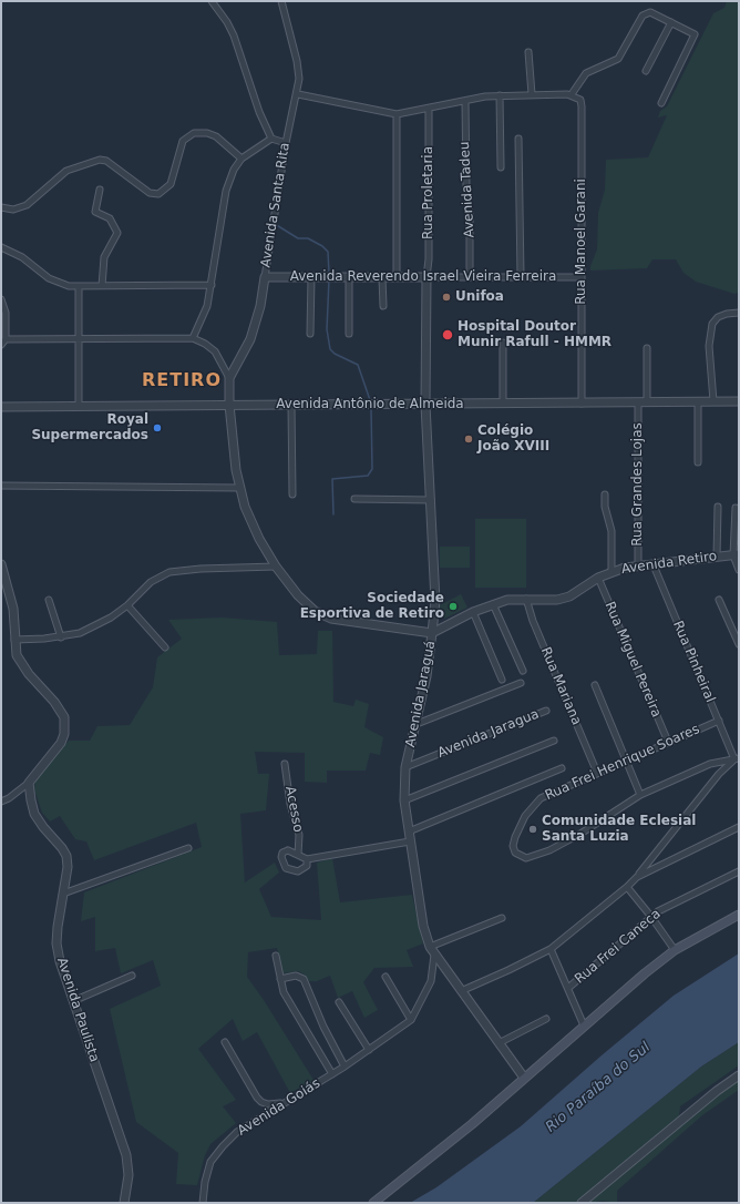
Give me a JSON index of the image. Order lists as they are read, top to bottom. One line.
{"streets":{"street":["Avenida Tadeu","Rua Proletaria","Avenida Santa Rita","Rua Manoel Garani","Avenida Reverendo Israel Vieira Ferreira","Avenida Antônio de Almeida","Rua Grandes Lojas","Avenida Retiro","Rua Miguel Pereira","Rua Pinheiral","Rua Mariana","Avenida Jaraguá","Avenida Jaragua","Rua Frei Henrique Soares","Acesso","Rua Frei Caneca","Avenida Paulista","Avenida Goiás"]},"crossings":[["Avenida Tadeu","Avenida Reverendo Israel Vieira Ferreira"],["Rua Proletaria","Avenida Reverendo Israel Vieira Ferreira"],["Rua Proletaria","Avenida Jaraguá"],["Avenida Santa Rita","Avenida Reverendo Israel Vieira Ferreira"],["Avenida Santa Rita","Avenida Antônio de Almeida"],["Rua Manoel Garani","Avenida Reverendo Israel Vieira Ferreira"],["Rua Manoel Garani","Avenida Antônio de Almeida"],["Avenida Reverendo Israel Vieira Ferreira","Avenida Jaraguá"],["Avenida Antônio de Almeida","Rua Grandes Lojas"],["Avenida Antônio de Almeida","Avenida Jaraguá"],["Rua Grandes Lojas","Avenida Retiro"],["Avenida Retiro","Rua Miguel Pereira"],["Avenida Retiro","Rua Pinheiral"],["Avenida Retiro","Rua Mariana"],["Avenida Retiro","Avenida Jaraguá"],["Rua Miguel Pereira","Rua Frei Henrique Soares"],["Rua Pinheiral","Rua Frei Henrique Soares"],["Rua Mariana","Rua Frei Henrique Soares"],["Avenida Jaraguá","Avenida Jaragua"],["Avenida Jaraguá","Avenida Goiás"]],"districts":["RETIRO"],"water":["Rio Paraíba do Sul"],"places":["Unifoa","Hospital Doutor Munir Rafull - HMMR","Royal Supermercados","Colégio João XVIII","Sociedade Esportiva de Retiro","Comunidade Eclesial Santa Luzia"]}
